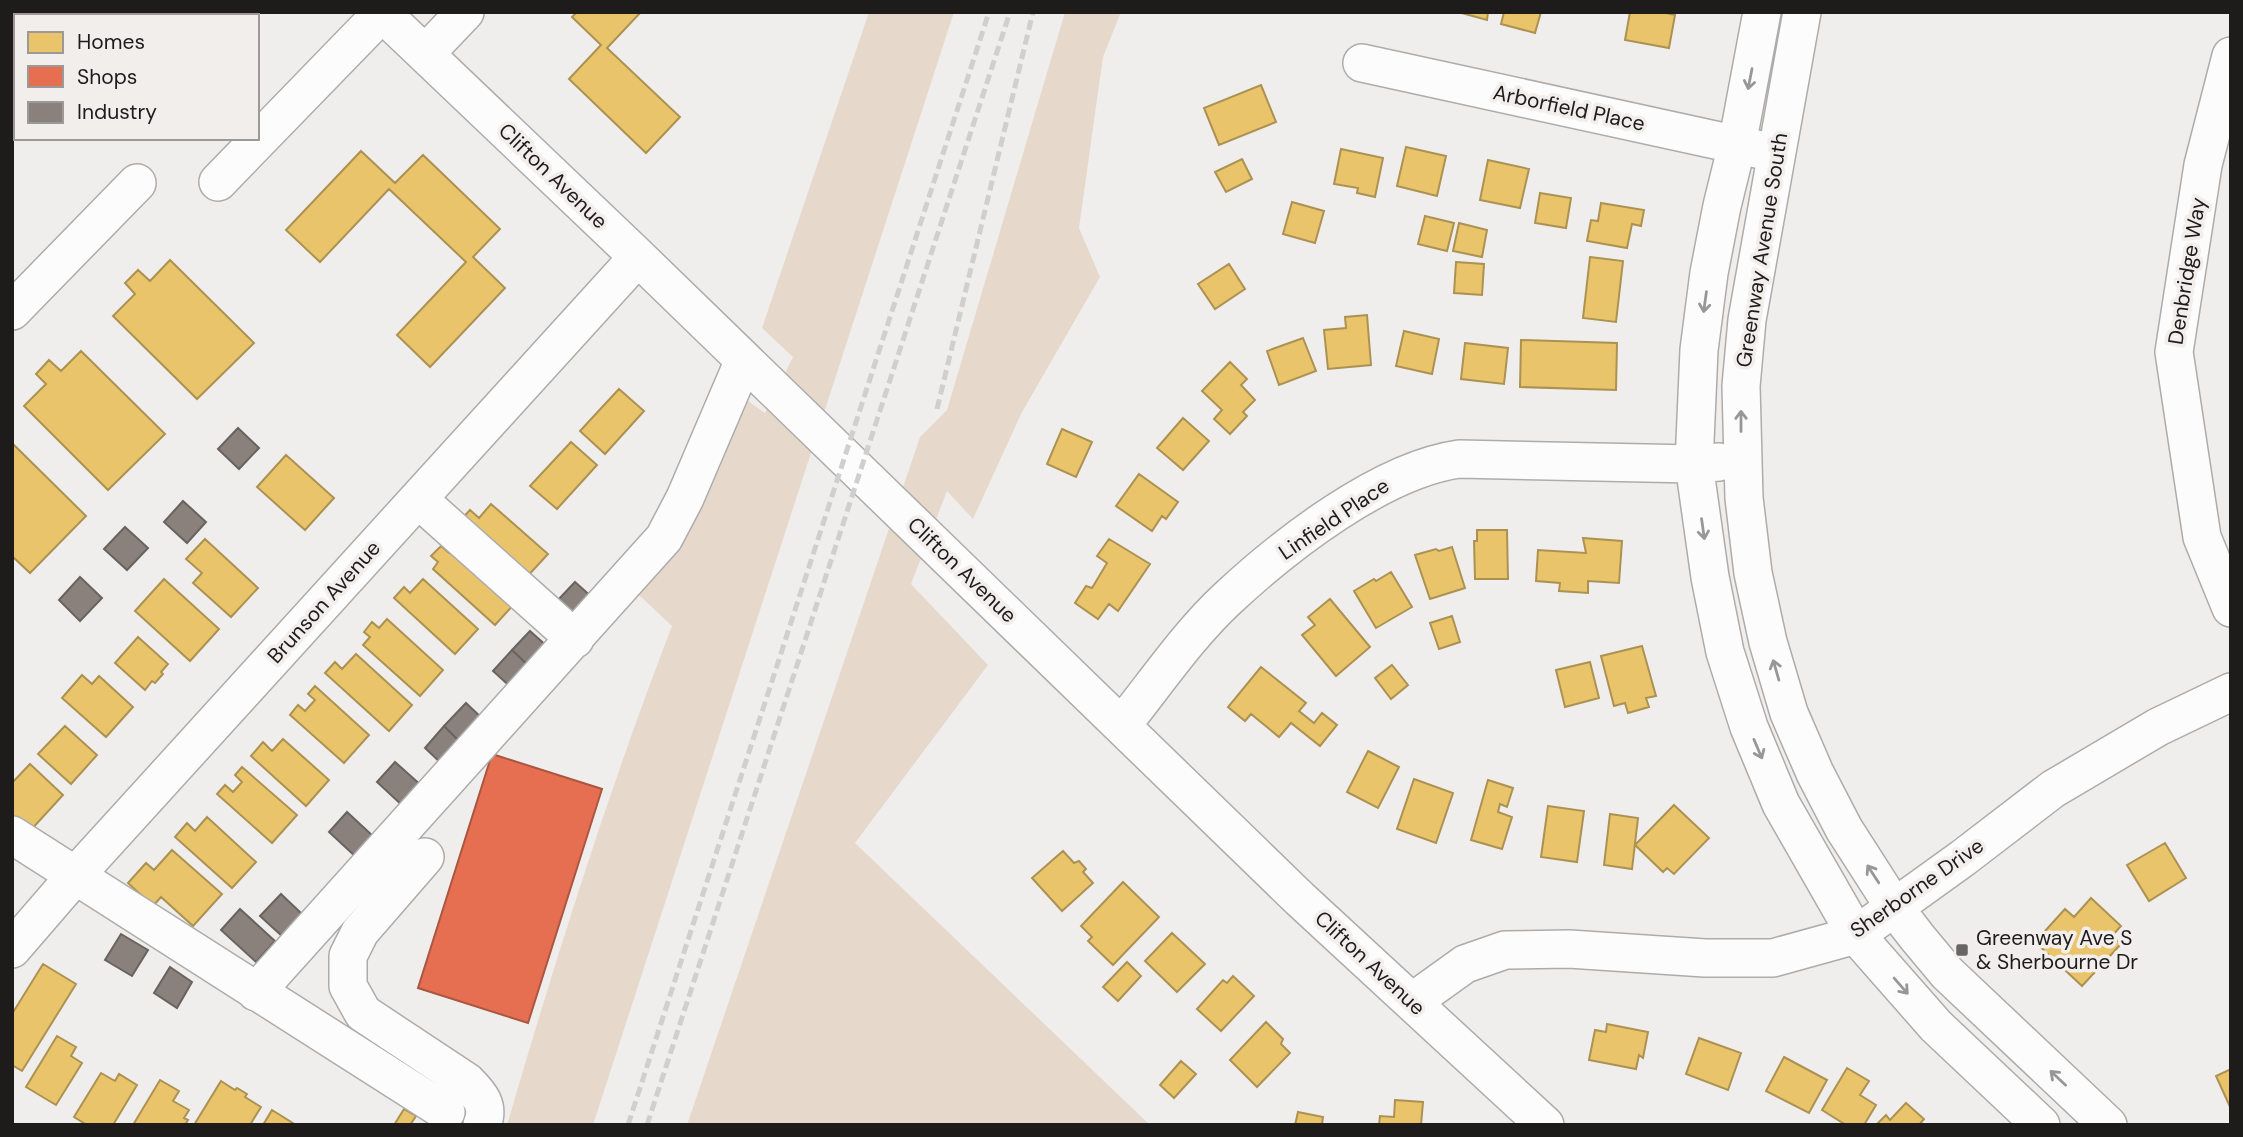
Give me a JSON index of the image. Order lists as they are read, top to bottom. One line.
{"streets":{"street":["Arborfield Place","Clifton Avenue","Greenway Avenue South","Denbridge Way","Linfield Place","Brunson Avenue","Sherborne Drive"]},"crossings":[["Arborfield Place","Greenway Avenue South"],["Clifton Avenue","Linfield Place"],["Clifton Avenue","Brunson Avenue"],["Clifton Avenue","Sherborne Drive"],["Greenway Avenue South","Linfield Place"],["Greenway Avenue South","Sherborne Drive"]],"places":{"transit":["Greenway Ave S & Sherbourne Dr"]},"legend":["Homes","Shops","Industry"]}
